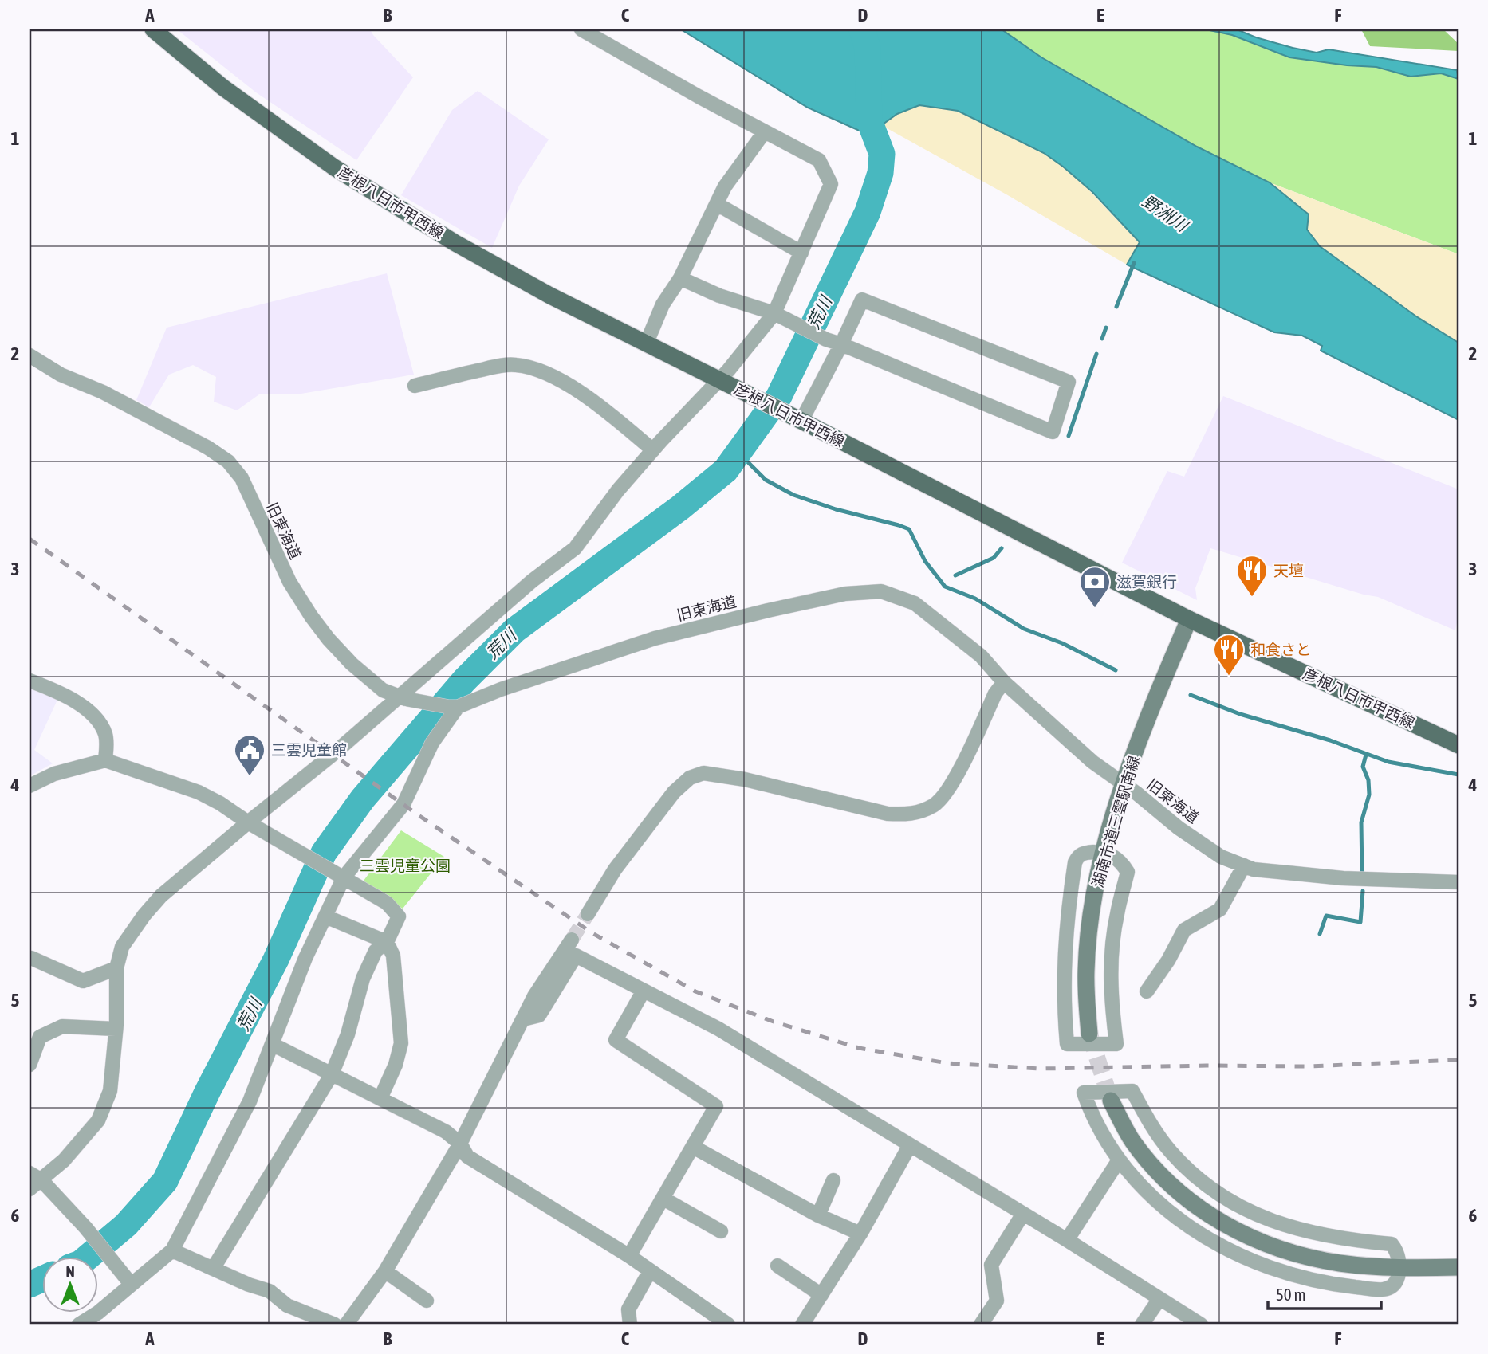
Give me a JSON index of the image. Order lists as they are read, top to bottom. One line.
{"streets":{"main road":["彦根八日市甲西線"],"street":["旧東海道","湖南市道三雲駅南線"]},"crossings":[["彦根八日市甲西線","湖南市道三雲駅南線"],["旧東海道","湖南市道三雲駅南線"]],"water":["野洲川","荒川"],"parks":["三雲児童公園"],"places":{"restaurant":["天壇","和食さと"],"bank":["滋賀銀行"],"public building":["三雲児童館"]},"scale_bar":"50 m","north":"top","grid":{"columns":["A","B","C","D","E","F"],"rows":["1","2","3","4","5","6"]}}
